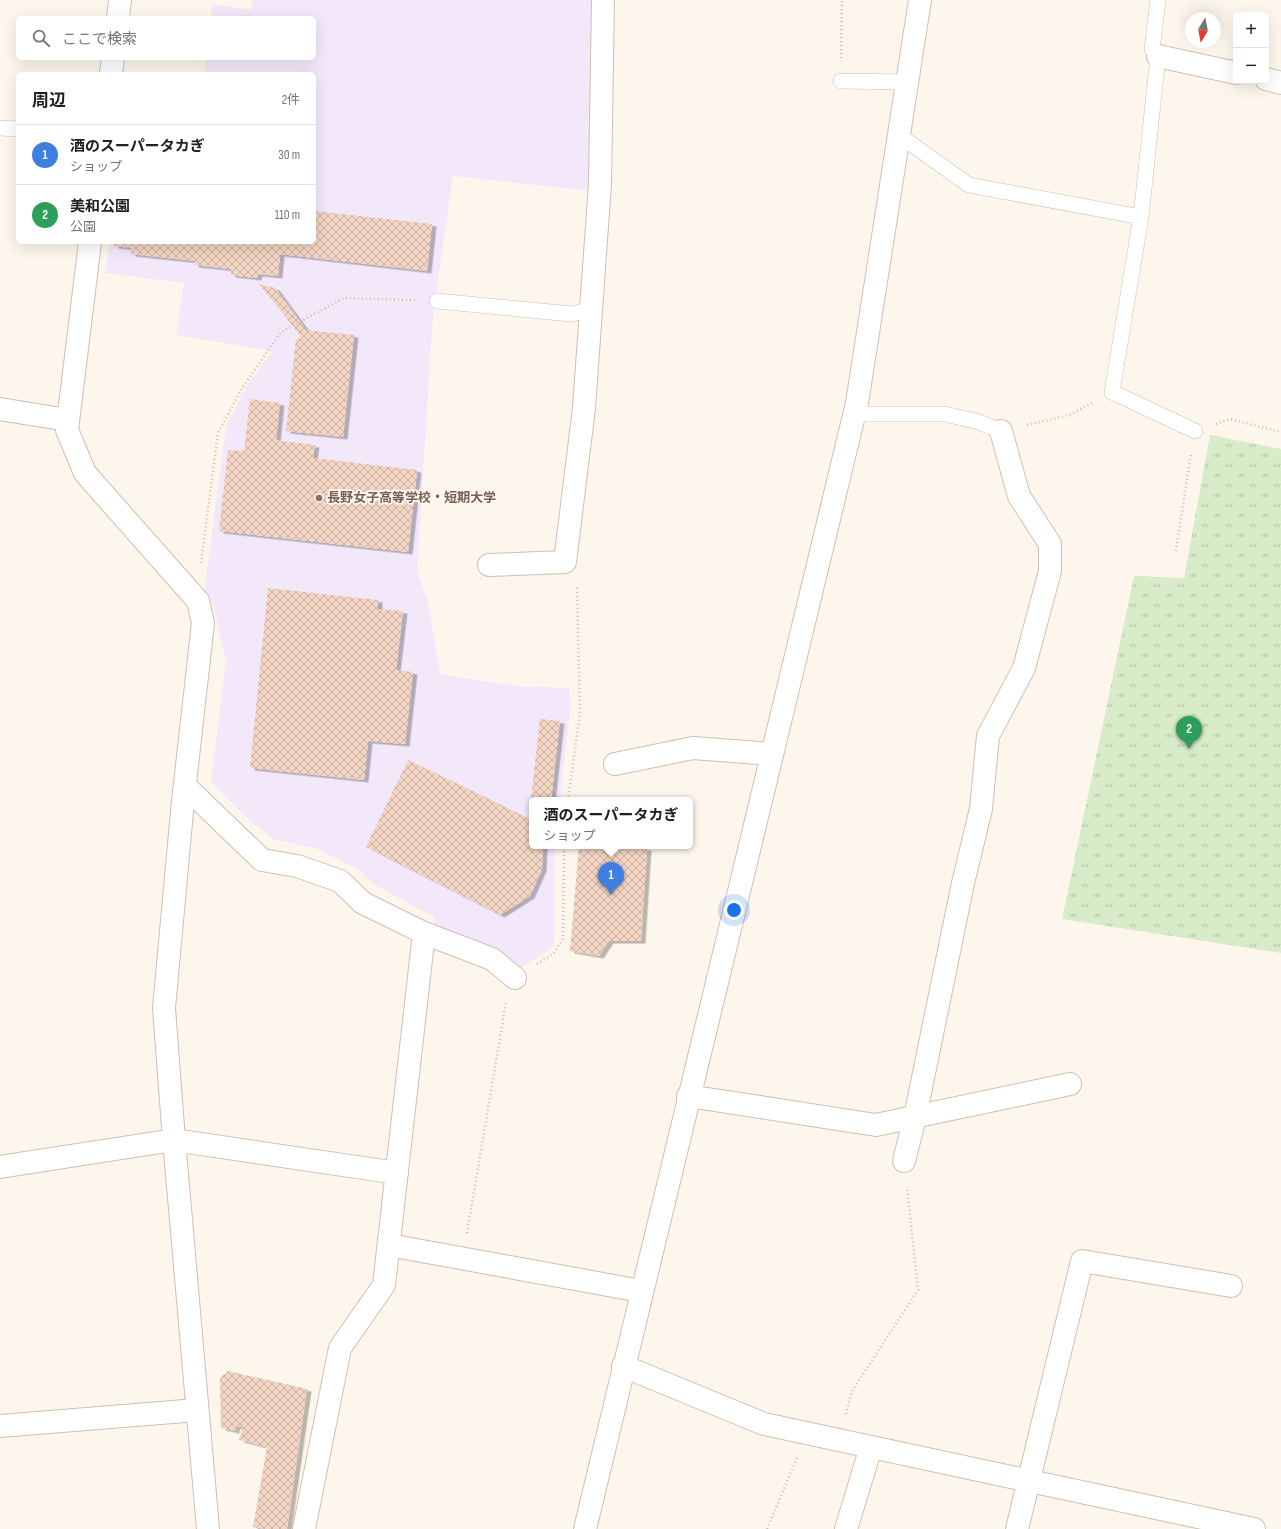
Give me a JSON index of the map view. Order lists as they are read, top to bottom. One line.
{"places":["長野女子高等学校・短期大学"],"north":"bottom","page":{"map_buttons":["+","−"],"search":"ここで検索","heading":["周辺","2件"],"list":[{"mark":"1","name":"酒のスーパータカぎ","note":"ショップ","value":"30 m"},{"mark":"2","name":"美和公園","note":"公園","value":"110 m"}],"pins":["2","1"],"popup":["酒のスーパータカぎ","ショップ"]}}
